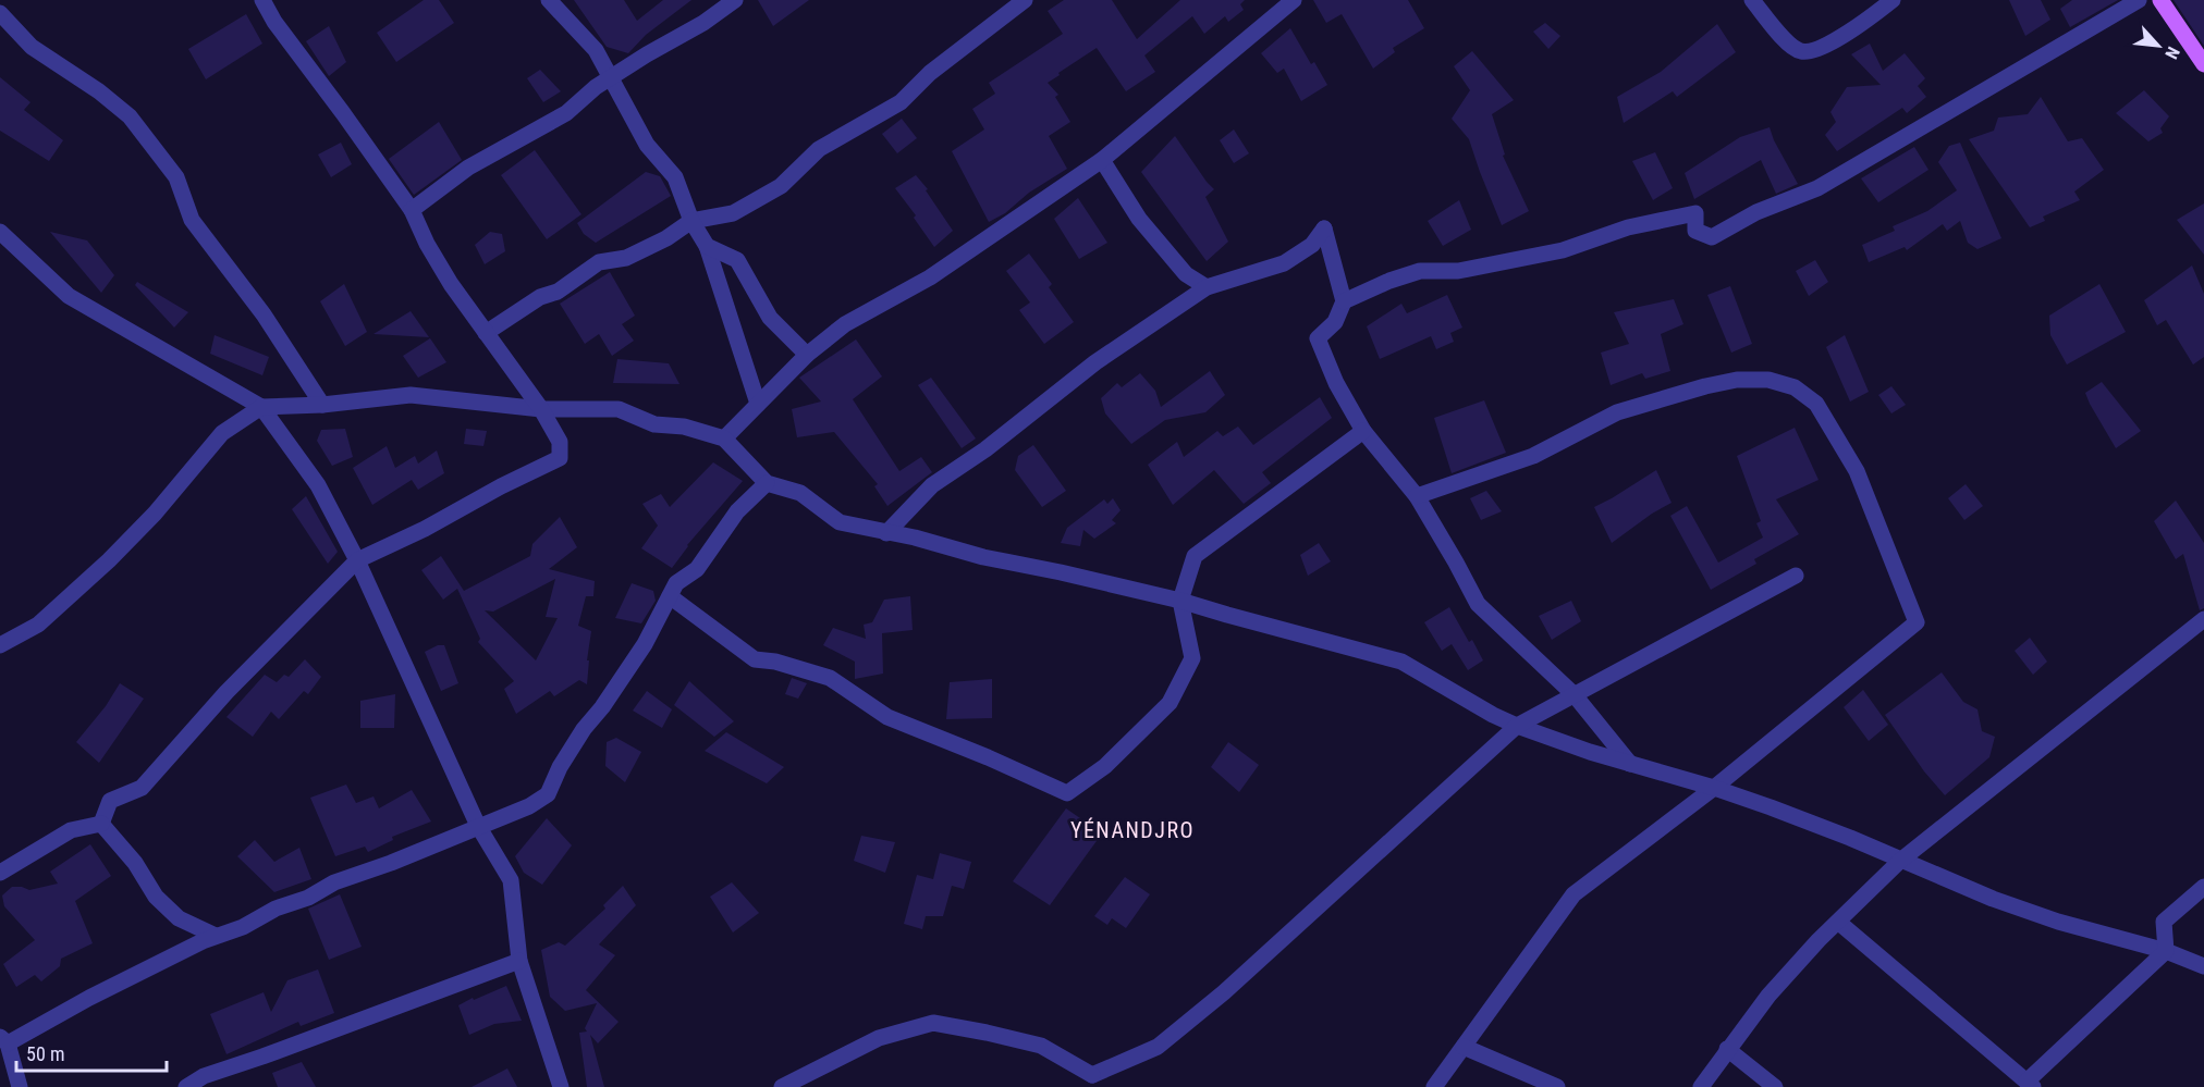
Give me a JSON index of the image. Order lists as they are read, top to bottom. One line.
{"districts":["YÉNANDJRO"],"scale_bar":"50 m","north":"bottom right"}
